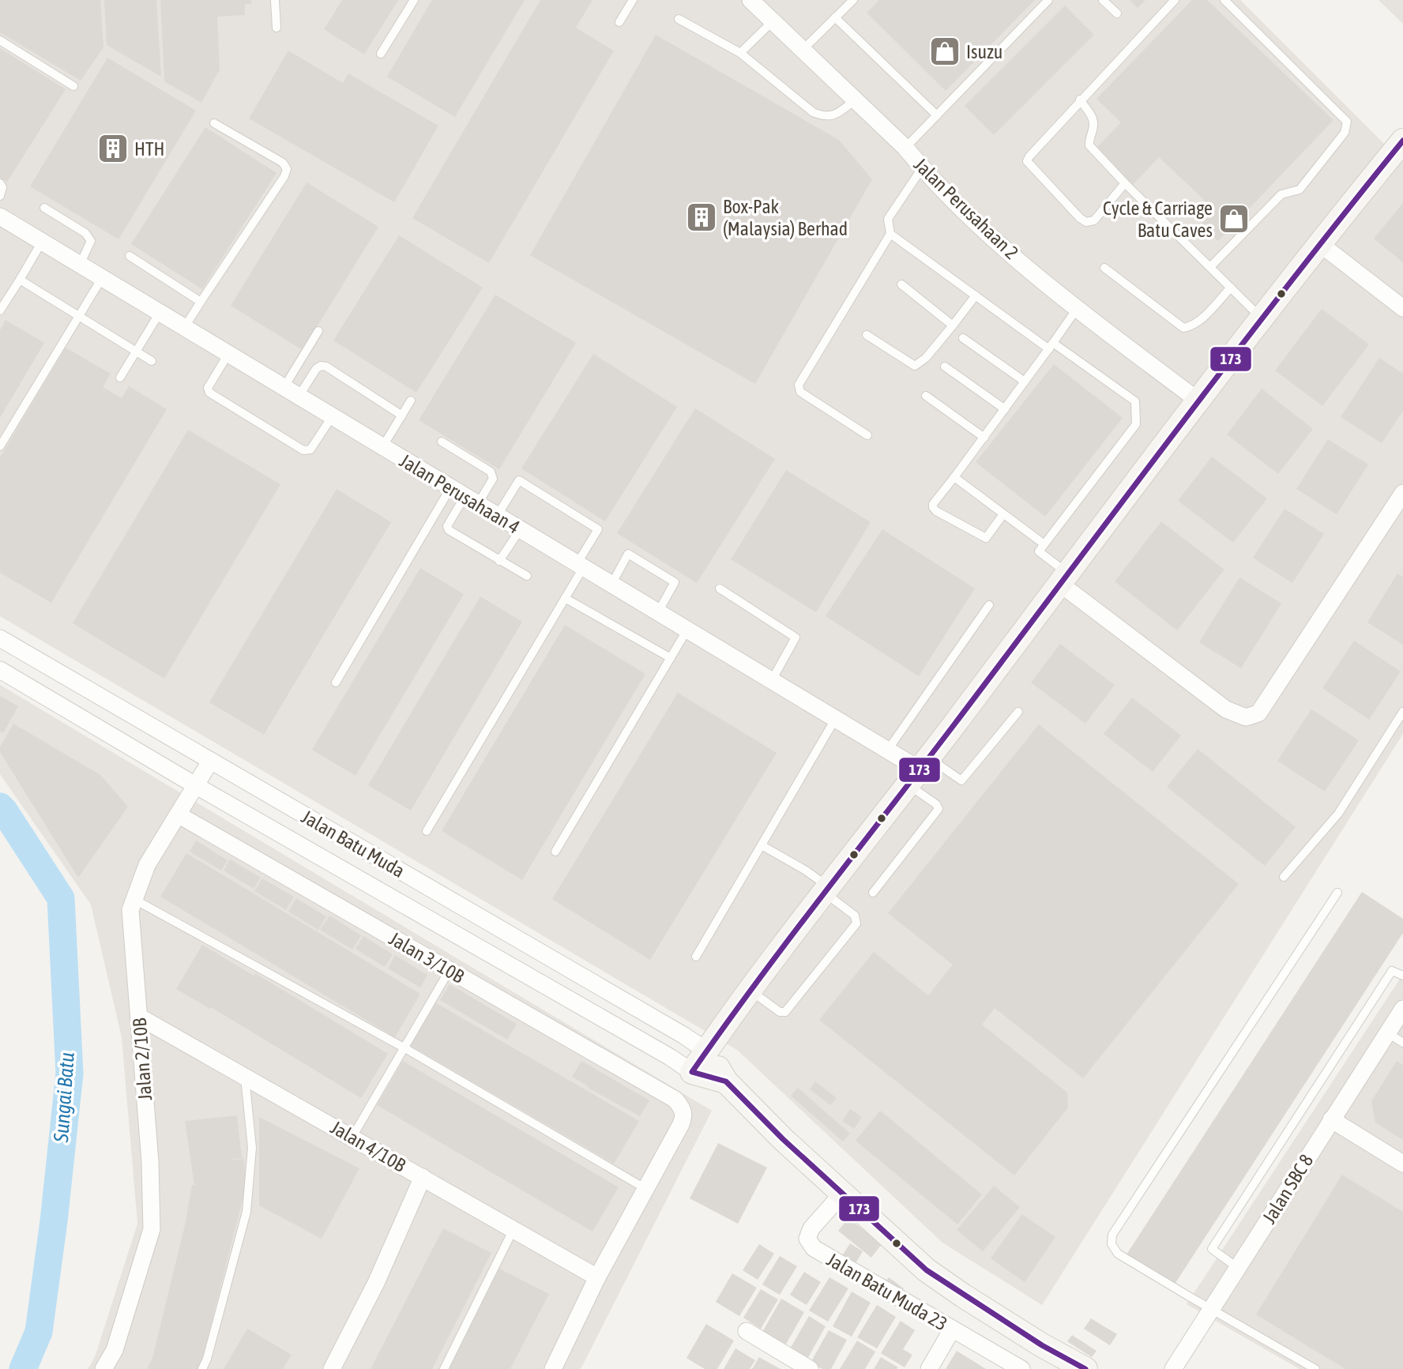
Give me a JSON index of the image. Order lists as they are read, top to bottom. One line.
{"streets":{"street":["Jalan Perusahaan 2","Jalan Perusahaan 4","Jalan Batu Muda","Jalan 3/10B","Jalan 2/10B","Jalan 4/10B","Jalan SBC 8","Jalan Batu Muda 23"]},"crossings":[["Jalan Batu Muda","Jalan 2/10B"],["Jalan 3/10B","Jalan 2/10B"],["Jalan 2/10B","Jalan 4/10B"]],"water":["Sungai Batu"],"places":{"shop":["Isuzu","Cycle & Carriage Batu Caves"],"building":["HTH","Box-Pak (Malaysia) Berhad"]},"lines":["transit line 173"]}
